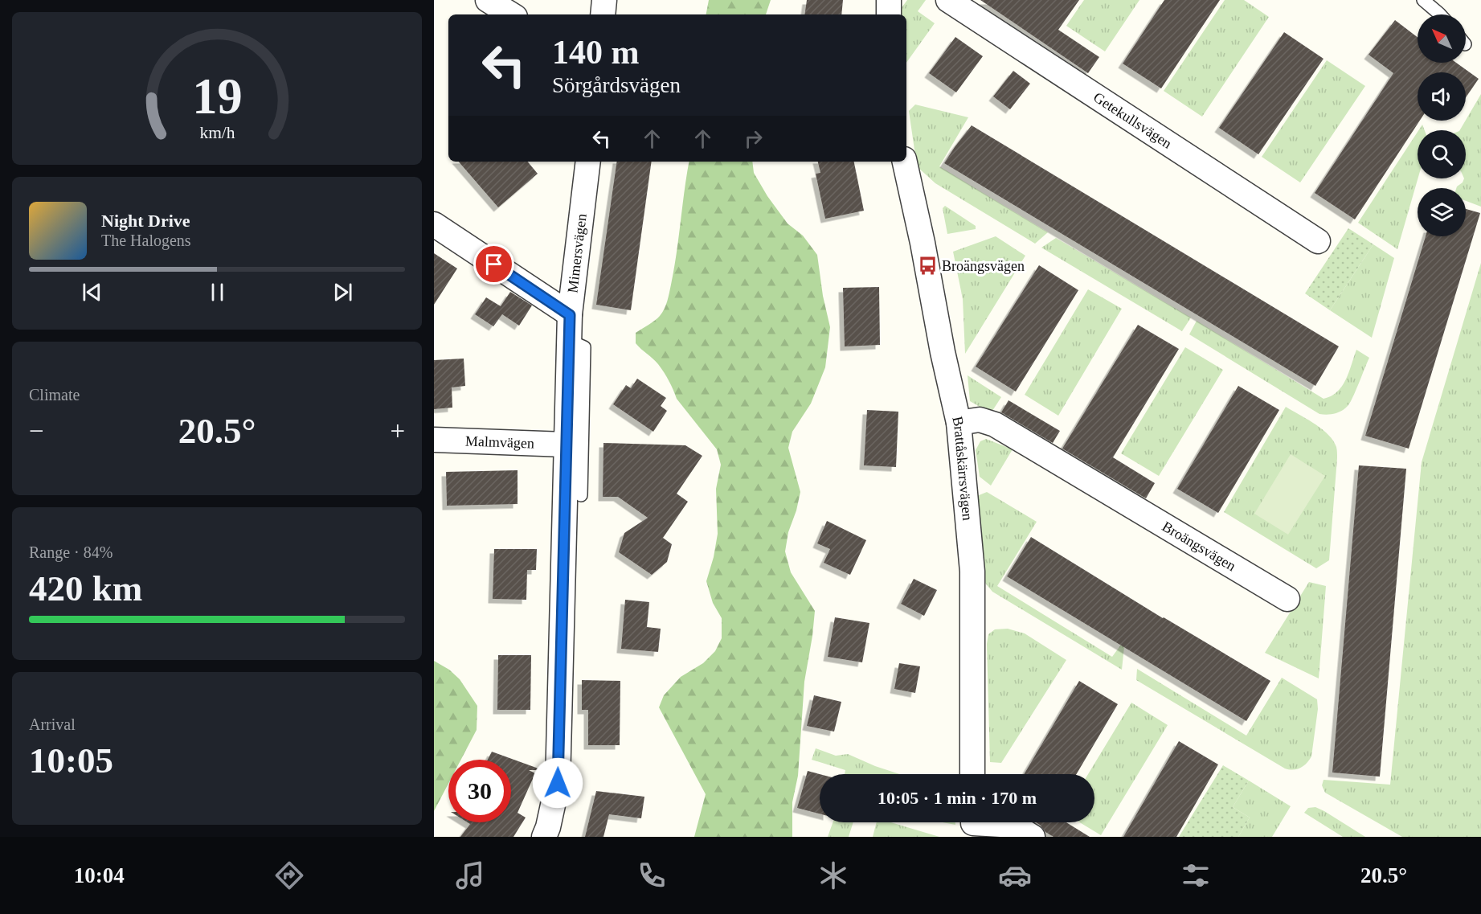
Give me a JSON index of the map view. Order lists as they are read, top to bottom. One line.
{"streets":{"street":["Getekullsvägen","Mimersvägen","Malmvägen","Brattåskärrsvägen","Broängsvägen"]},"crossings":[["Mimersvägen","Malmvägen"],["Brattåskärrsvägen","Broängsvägen"]],"places":{"bus stop":["Broängsvägen"]},"north":"top left","page":{"turn":["140 m","Sörgårdsvägen"],"song":["Night Drive","The Halogens"],"tile":["Climate",["Range · 84%","420 km"],["Arrival","10:05"]],"heat":["−","20.5°","+"],"limit":"30","trip":"10:05 · 1 min · 170 m","tabs":["10:04","20.5°"],"gauge":["19","km/h"]}}
